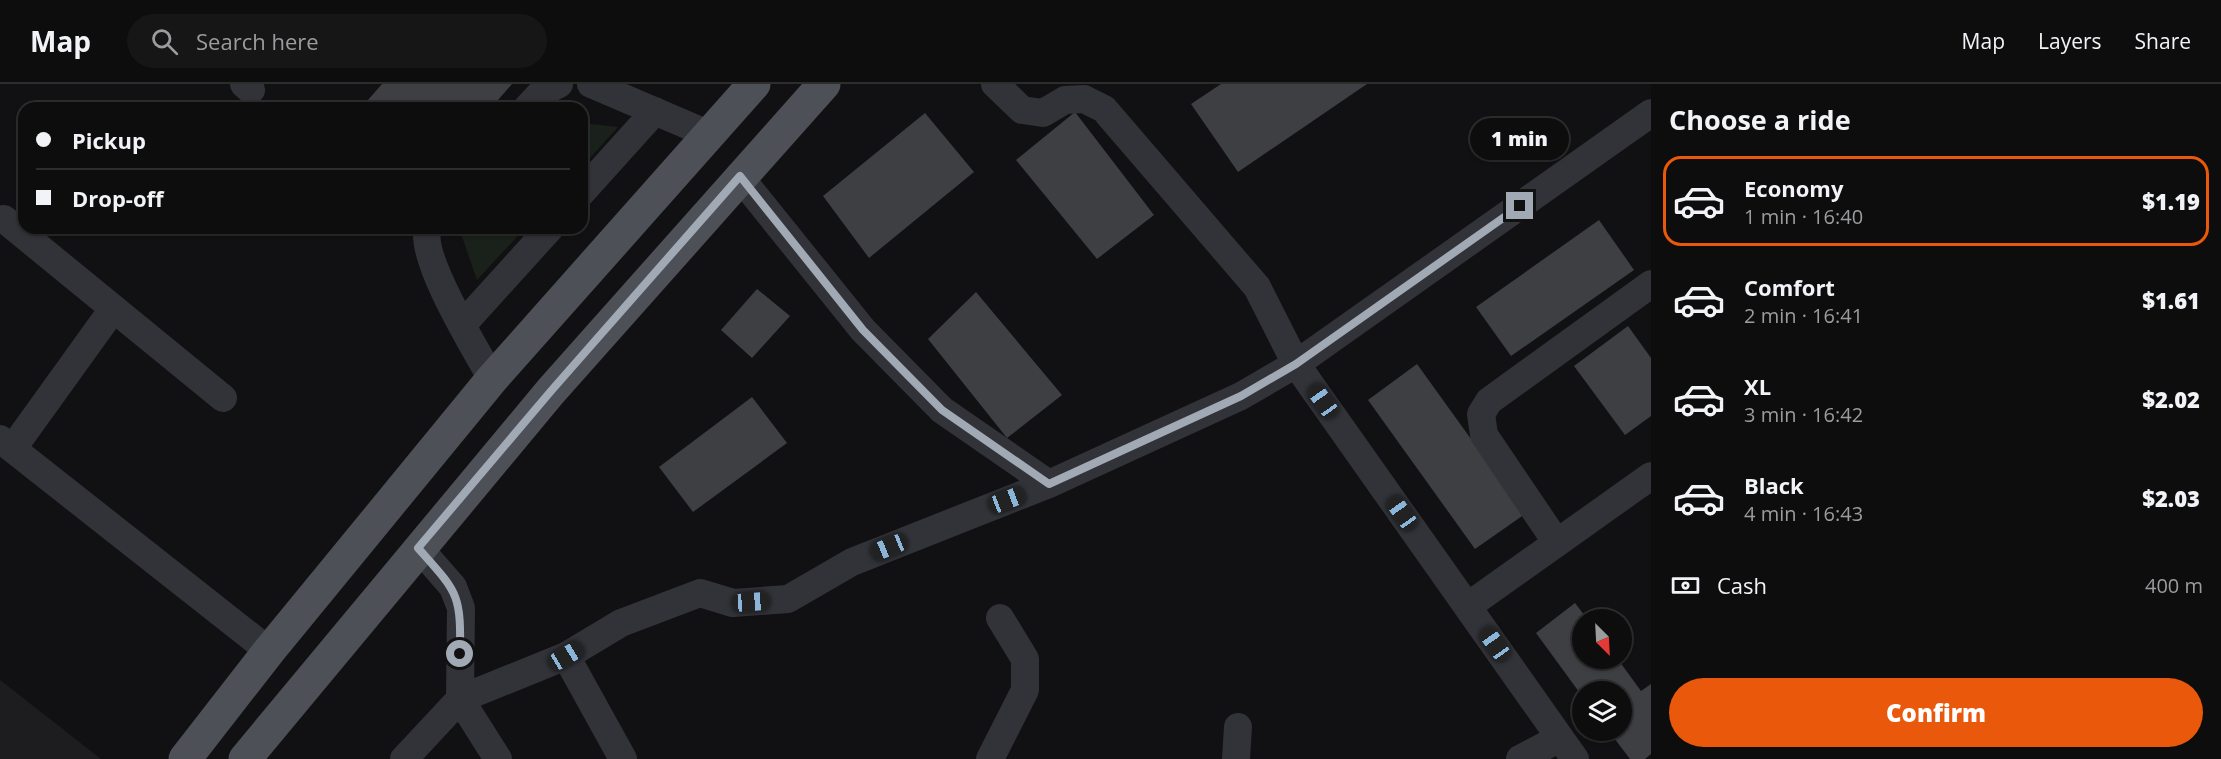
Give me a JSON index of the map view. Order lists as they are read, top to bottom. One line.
{"north":"bottom right","page":{"header":"Map","search":"Search here","nav":["Map","Layers","Share"],"heading":"Choose a ride","banner":["Pickup","Drop-off"],"bubble":"1 min","list":[{"name":"Economy","note":"1 min · 16:40","value":"$1.19"},{"name":"Comfort","note":"2 min · 16:41","value":"$1.61"},{"name":"XL","note":"3 min · 16:42","value":"$2.02"},{"name":"Black","note":"4 min · 16:43","value":"$2.03"}],"pay":["Cash","400 m"],"buttons":"Confirm"}}
